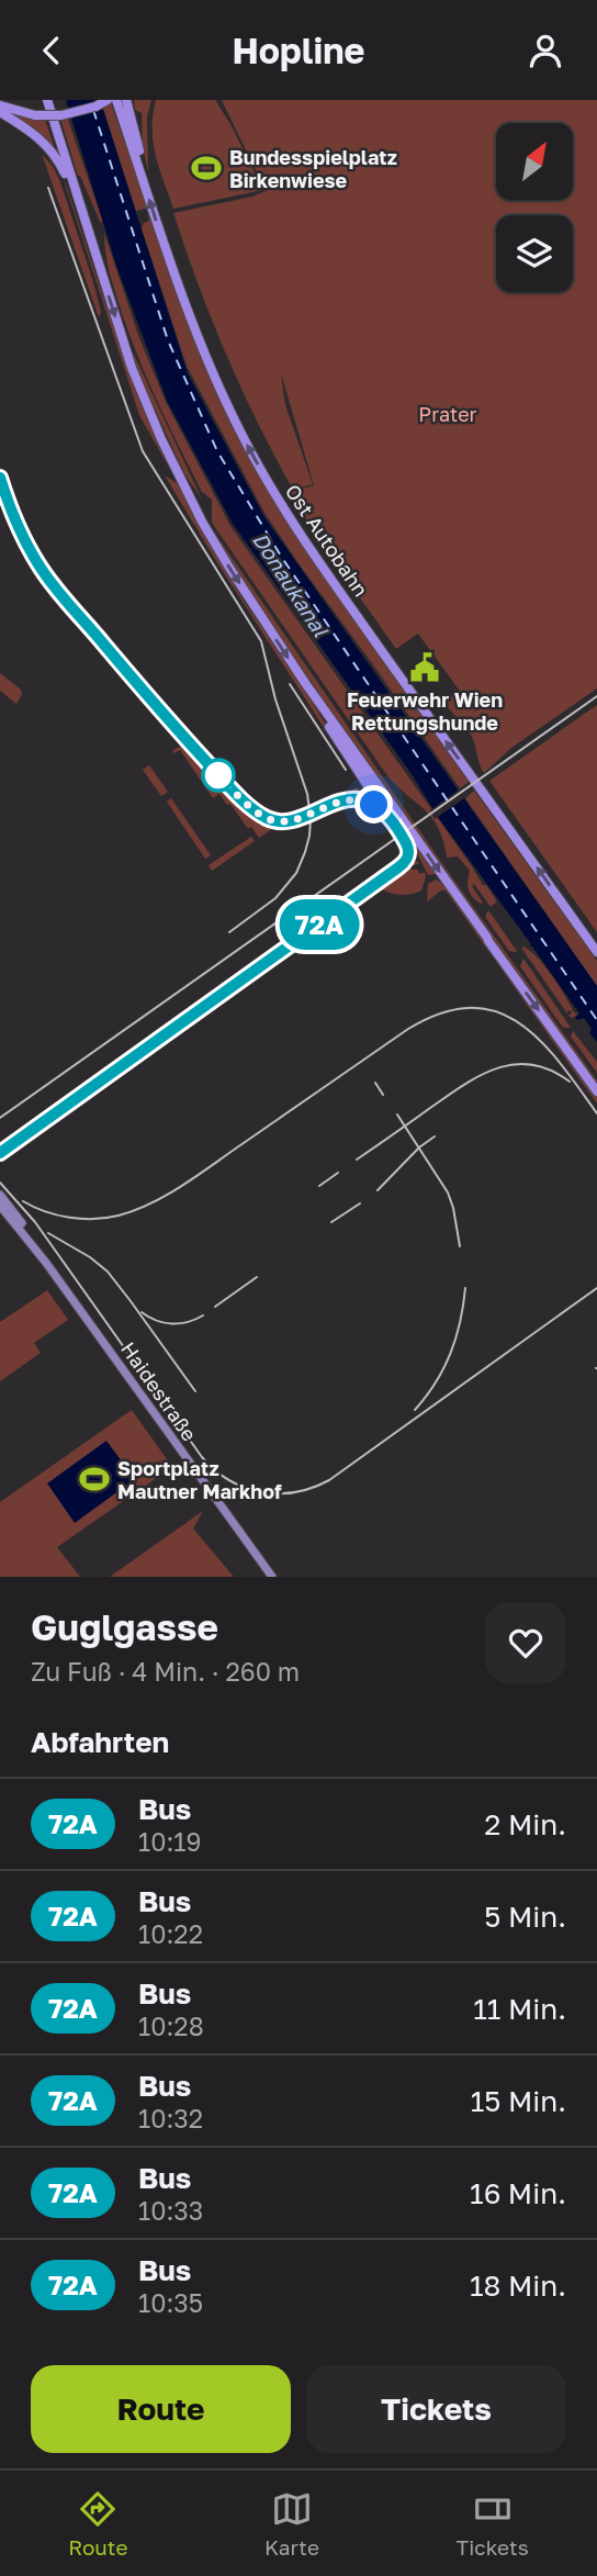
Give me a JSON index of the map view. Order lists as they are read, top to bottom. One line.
{"streets":{"highway":["Ost Autobahn"],"main road":["Haidestraße"]},"water":["Donaukanal"],"parks":["Prater"],"places":{"sports":["Bundesspielplatz Birkenwiese","Sportplatz Mautner Markhof"],"public building":["Feuerwehr Wien Rettungshunde"]},"lines":["bus line 72A"],"north":"top right","page":{"header":"Hopline","on_map":"72A","heading":[["Guglgasse","Zu Fuß · 4 Min. · 260 m"],"Abfahrten"],"list":[{"mark":"72A","name":"Bus","note":"10:19","value":"2 Min."},{"mark":"72A","name":"Bus","note":"10:22","value":"5 Min."},{"mark":"72A","name":"Bus","note":"10:28","value":"11 Min."},{"mark":"72A","name":"Bus","note":"10:32","value":"15 Min."},{"mark":"72A","name":"Bus","note":"10:33","value":"16 Min."},{"mark":"72A","name":"Bus","note":"10:35","value":"18 Min."}],"buttons":["Route","Tickets"],"tabs":["Route","Karte","Tickets"]}}
